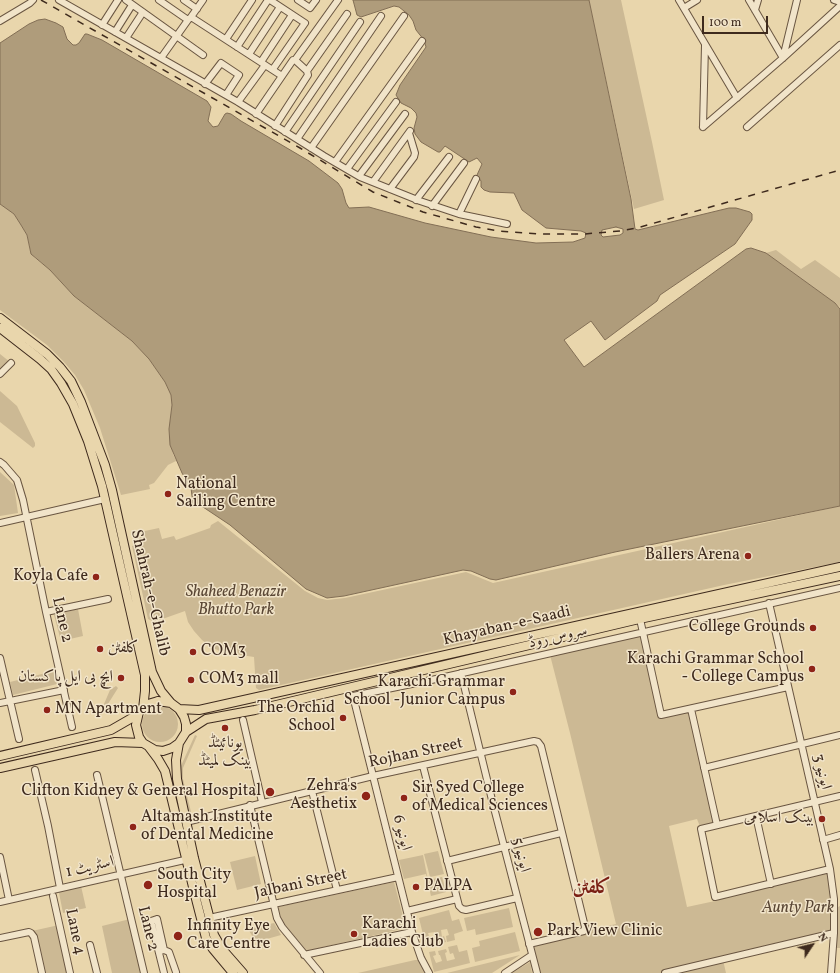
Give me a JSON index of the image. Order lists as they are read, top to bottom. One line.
{"streets":{"main road":["Shahrah-e-Ghalib","Khayaban-e-Saadi"],"street":["Lane 2","سروس روڈ","Rojhan Street","ایونیو 3","ایونیو 6","ایونیو 5","اسٹریٹ 1","Jalbani Street","Lane 4"]},"crossings":[["Shahrah-e-Ghalib","Khayaban-e-Saadi"],["Lane 2","اسٹریٹ 1"],["سروس روڈ","ایونیو 3"],["سروس روڈ","ایونیو 6"],["سروس روڈ","ایونیو 5"],["Rojhan Street","ایونیو 6"],["Rojhan Street","ایونیو 5"],["ایونیو 6","Jalbani Street"]],"districts":["کلفٹن"],"parks":["Shaheed Benazir Bhutto Park","Aunty Park"],"places":["National Sailing Centre","Ballers Arena","Koyla Cafe","College Grounds","کلفٹن","COM3","Karachi Grammar School - College Campus","ایچ بی ایل پاکستان","COM3 mall","Karachi Grammar School -Junior Campus","MN Apartment","The Orchid School","یونائیٹڈ بینک لمیٹڈ","Clifton Kidney & General Hospital","Zehra's Aesthetix","Sir Syed College of Medical Sciences","بینک اسلامی","Altamash Institute of Dental Medicine","South City Hospital","PALPA","Park View Clinic","Karachi Ladies Club","Infinity Eye Care Centre"],"scale_bar":"100 m","north":"top right"}
